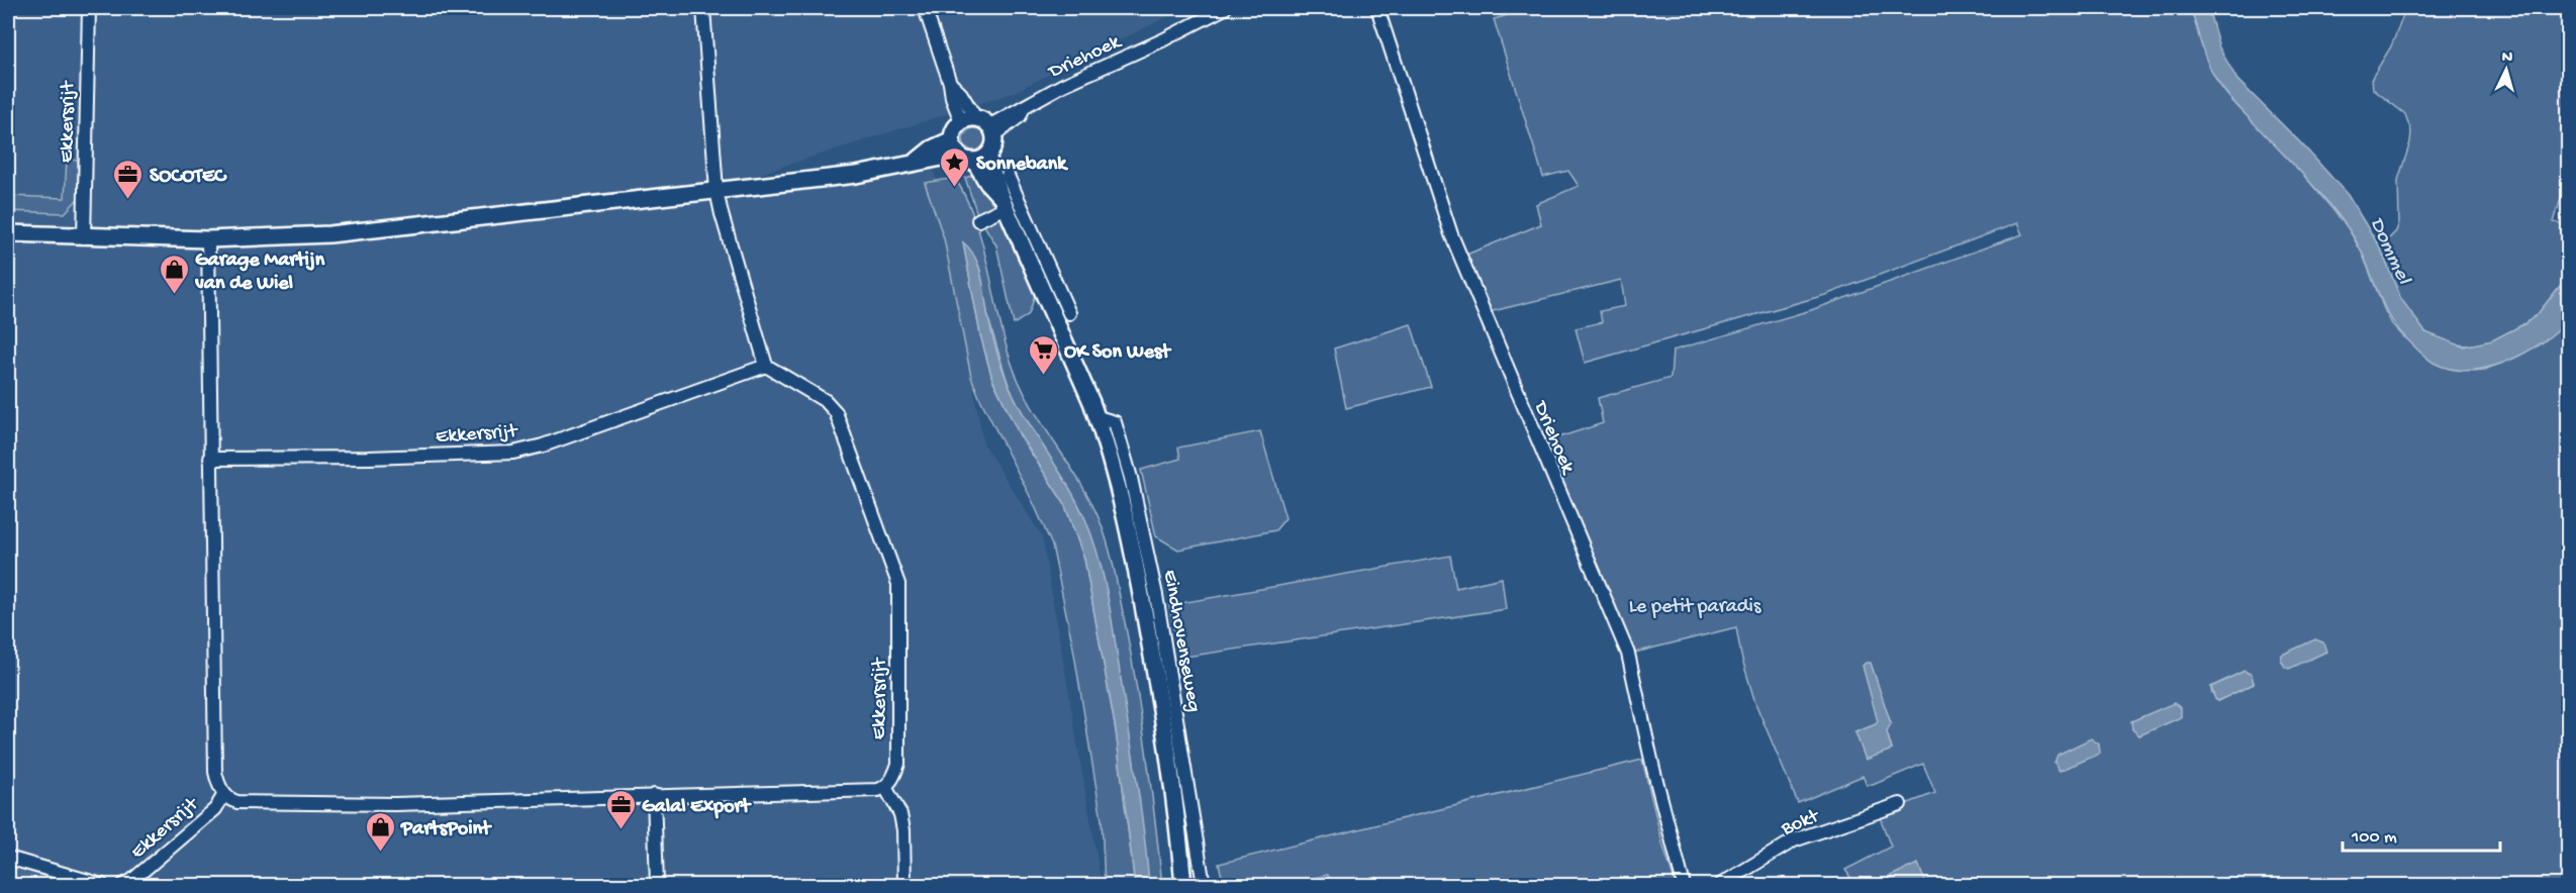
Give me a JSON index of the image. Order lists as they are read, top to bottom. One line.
{"streets":{"main road":["Eindhovenseweg"],"street":["Driehoek","Ekkersrijt","Bokt"]},"crossings":[["Driehoek","Eindhovenseweg"]],"water":["Dommel"],"parks":["Le petit paradis"],"places":{"place":["Sonnebank"],"office":["SOCOTEC","Galal Export"],"shop":["Garage Martijn van de Wiel","PartsPoint"],"supermarket":["OK Son West"]},"scale_bar":"100 m","north":"top"}
